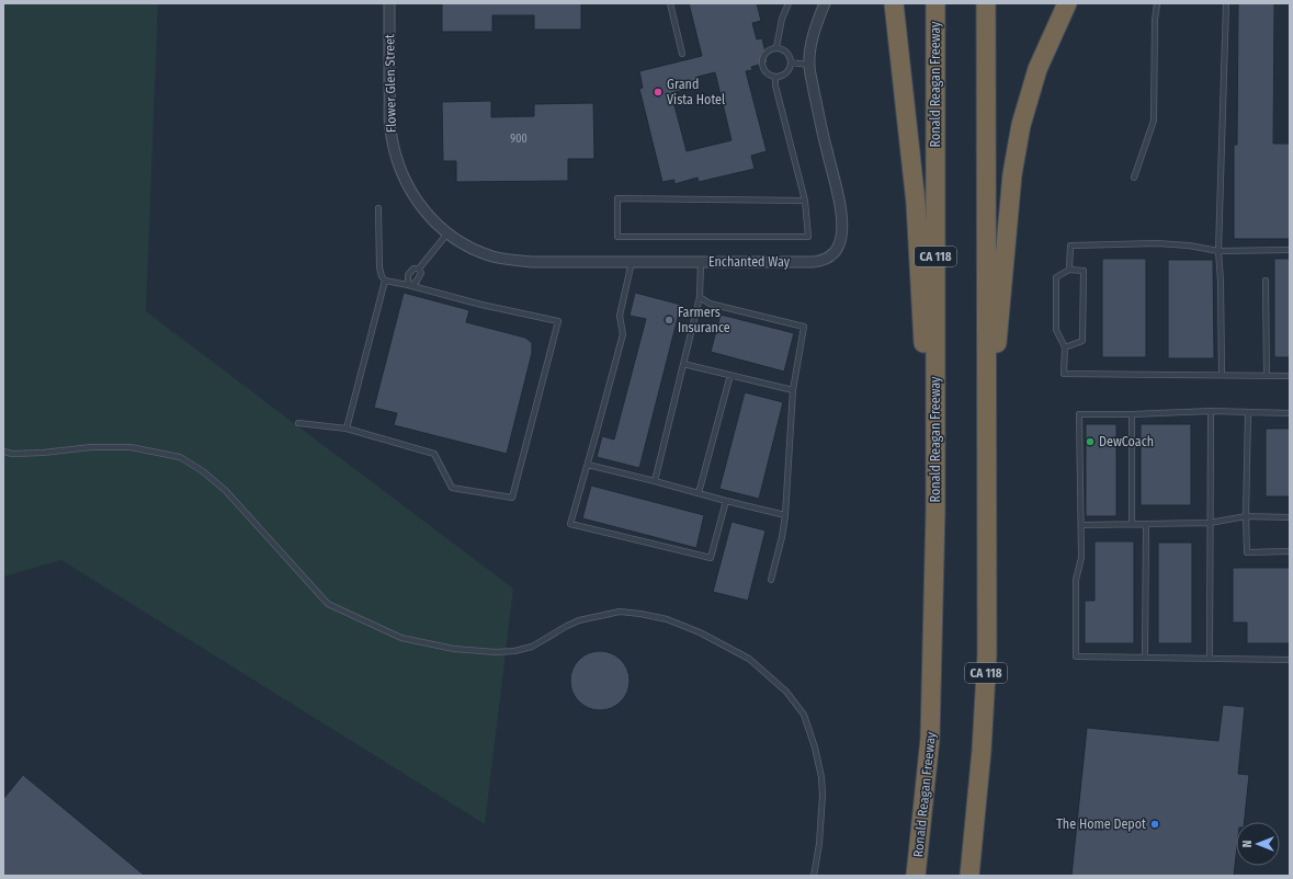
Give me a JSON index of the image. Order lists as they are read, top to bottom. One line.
{"streets":{"highway":["Ronald Reagan Freeway","CA 118"],"street":["Flower Glen Street","Enchanted Way"]},"crossings":[["Flower Glen Street","Enchanted Way"]],"places":["Grand Vista Hotel","Farmers Insurance","DewCoach","The Home Depot"],"house_numbers":["900"],"north":"left"}
